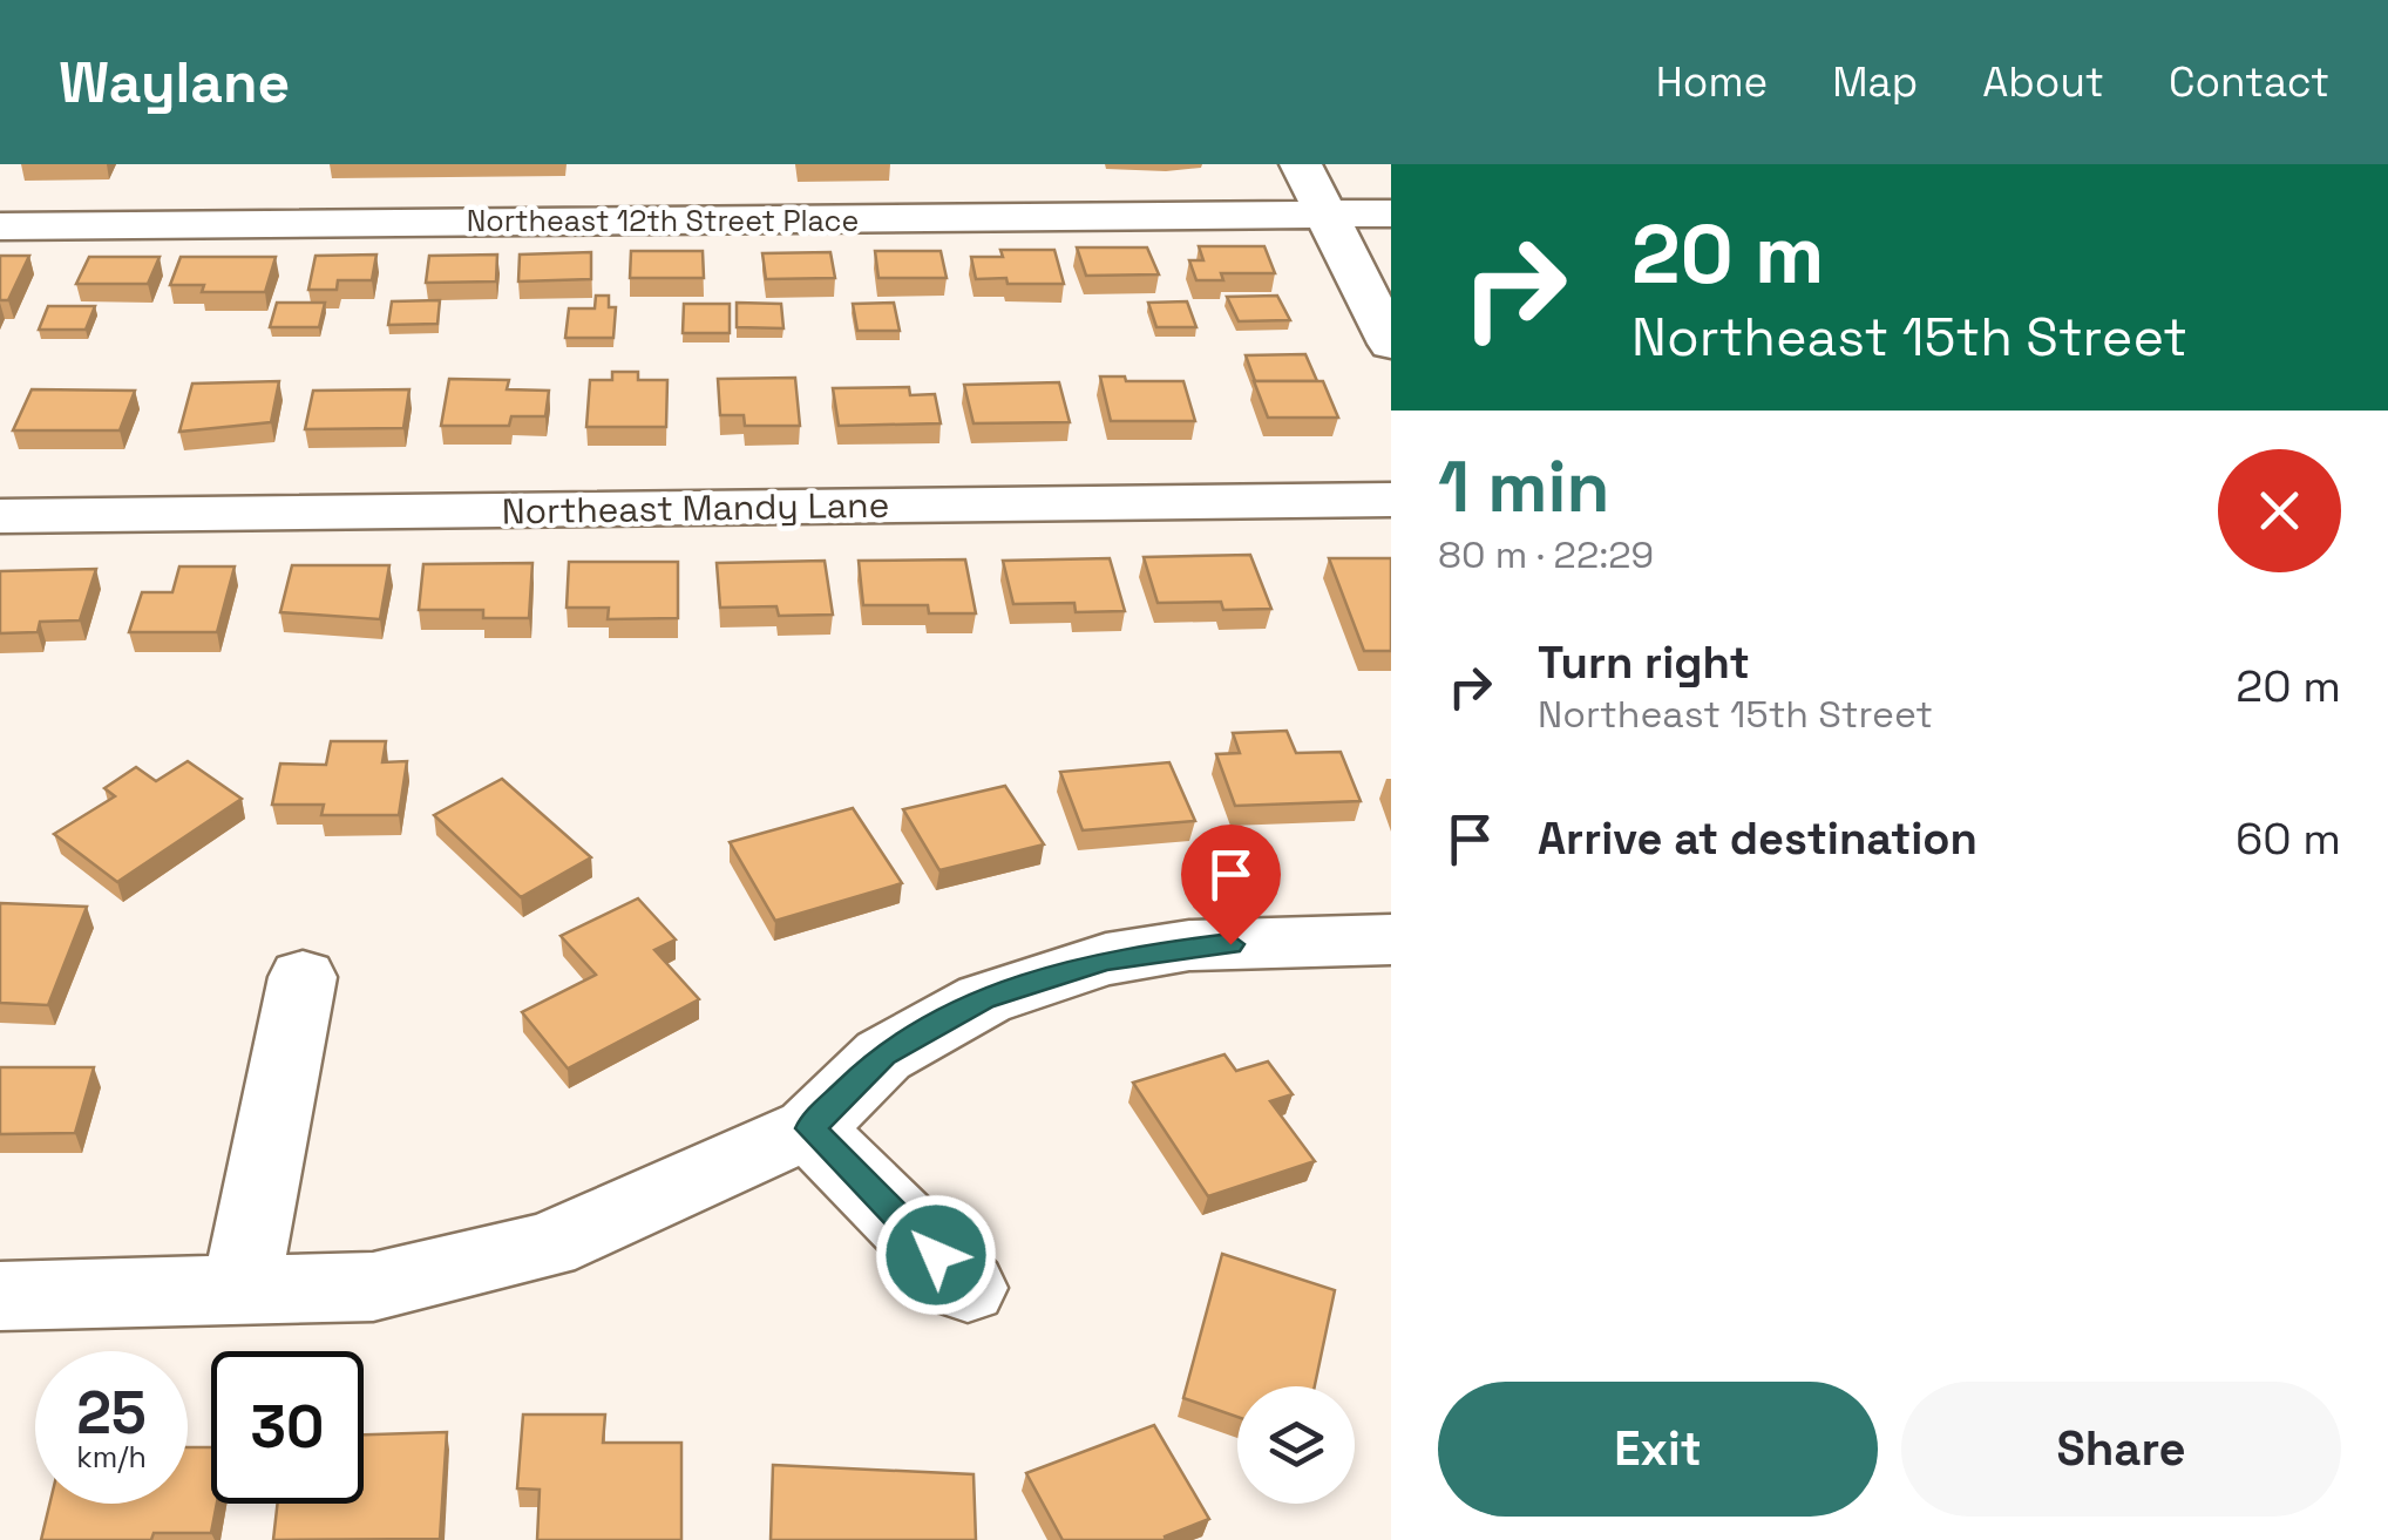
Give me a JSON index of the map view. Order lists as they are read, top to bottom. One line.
{"streets":{"street":["Northeast 12th Street Place","Northeast Mandy Lane"]},"page":{"header":"Waylane","nav":["Home","Map","About","Contact"],"turn":["20 m","Northeast 15th Street"],"heading":["1 min","80 m · 22:29"],"list":[{"name":"Turn right","note":"Northeast 15th Street","value":"20 m"},{"name":"Arrive at destination","value":"60 m"}],"speed":"25 km/h","limit":"30","buttons":["Exit","Share"]}}
